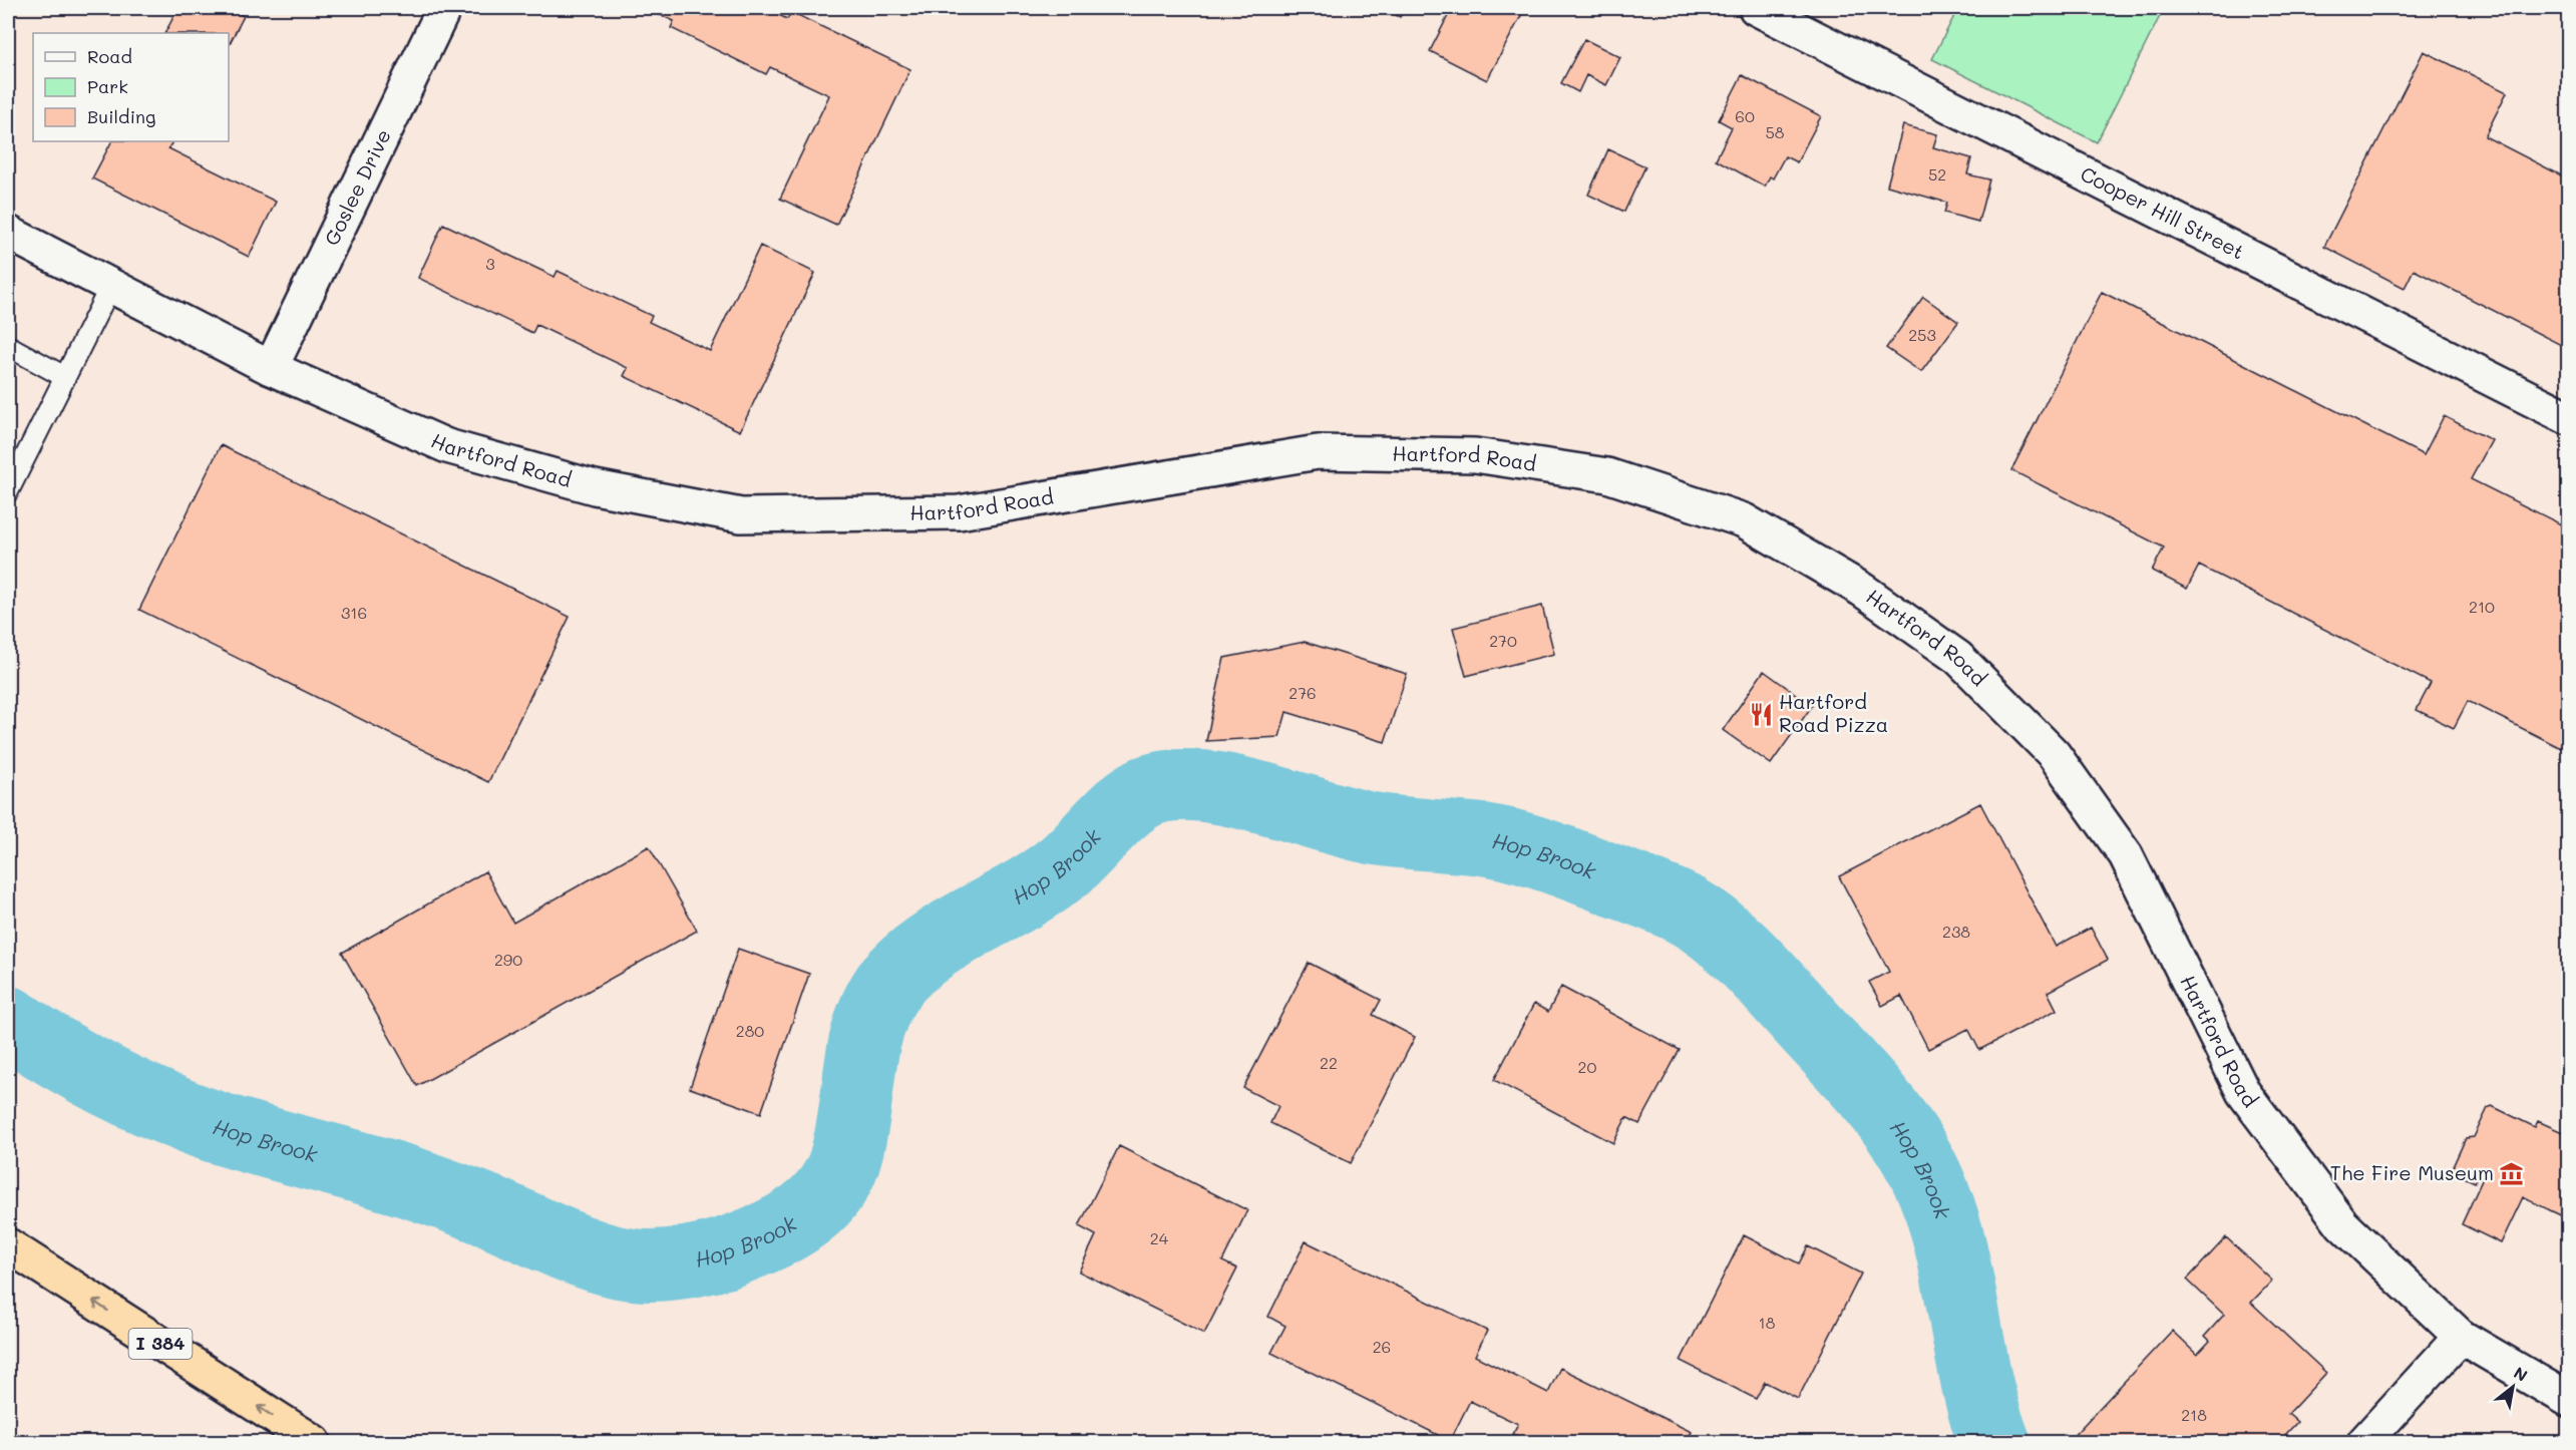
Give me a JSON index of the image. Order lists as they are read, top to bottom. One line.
{"streets":{"highway":["I 384"],"main road":["Goslee Drive","Cooper Hill Street","Hartford Road"]},"crossings":[["Goslee Drive","Hartford Road"]],"water":["Hop Brook"],"places":{"restaurant":["Hartford Road Pizza"],"museum":["The Fire Museum"]},"house_numbers":["60","58","52","3","253","210","316","270","276","238","290","280","22","20","24","18","26","218"],"legend":["Road","Park","Building"],"north":"top right"}
